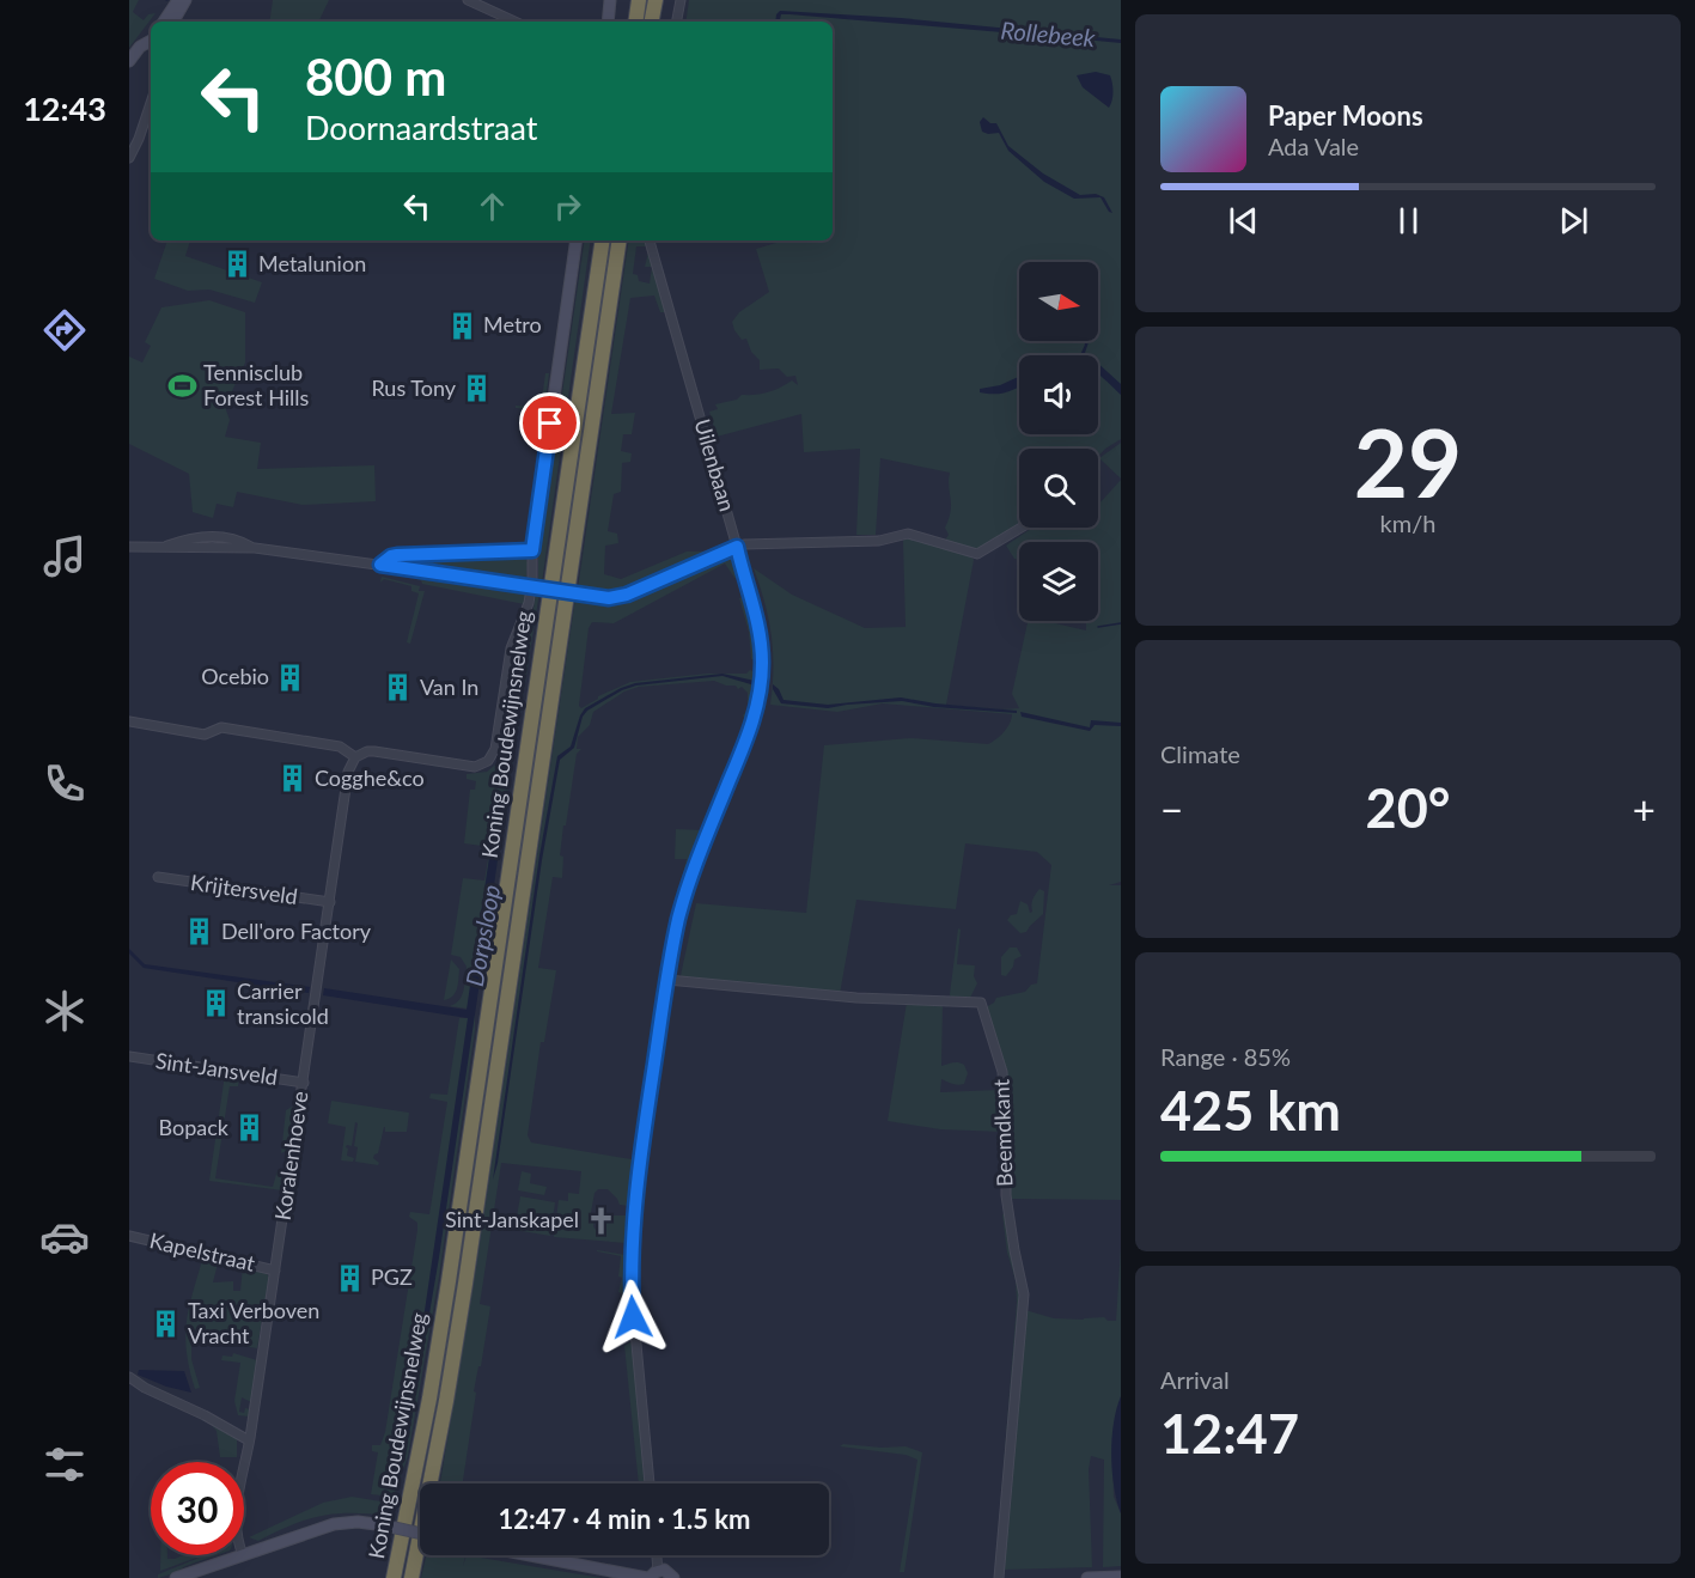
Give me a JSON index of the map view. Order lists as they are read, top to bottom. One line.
{"streets":{"highway":["Koning Boudewijnsnelweg"],"street":["Uilenbaan","Krijtersveld","Sint-Jansveld","Beemdkant","Koralenhoeve","Kapelstraat"]},"crossings":[["Uilenbaan","Beemdkant"],["Krijtersveld","Koralenhoeve"],["Sint-Jansveld","Koralenhoeve"],["Koralenhoeve","Kapelstraat"]],"water":["Rollebeek","Dorpsloop"],"places":{"building":["Metalunion","Metro","Rus Tony","Ocebio","Van In","Cogghe&co","Dell'oro Factory","Carrier transicold","Bopack","PGZ","Taxi Verboven Vracht"],"sports":["Tennisclub Forest Hills"],"church":["Sint-Janskapel"]},"north":"right","page":{"tabs":"12:43","turn":["800 m","Doornaardstraat"],"song":["Paper Moons","Ada Vale"],"tile":[["29","km/h"],"Climate",["Range · 85%","425 km"],["Arrival","12:47"]],"heat":["−","20°","+"],"limit":"30","trip":"12:47 · 4 min · 1.5 km"}}
